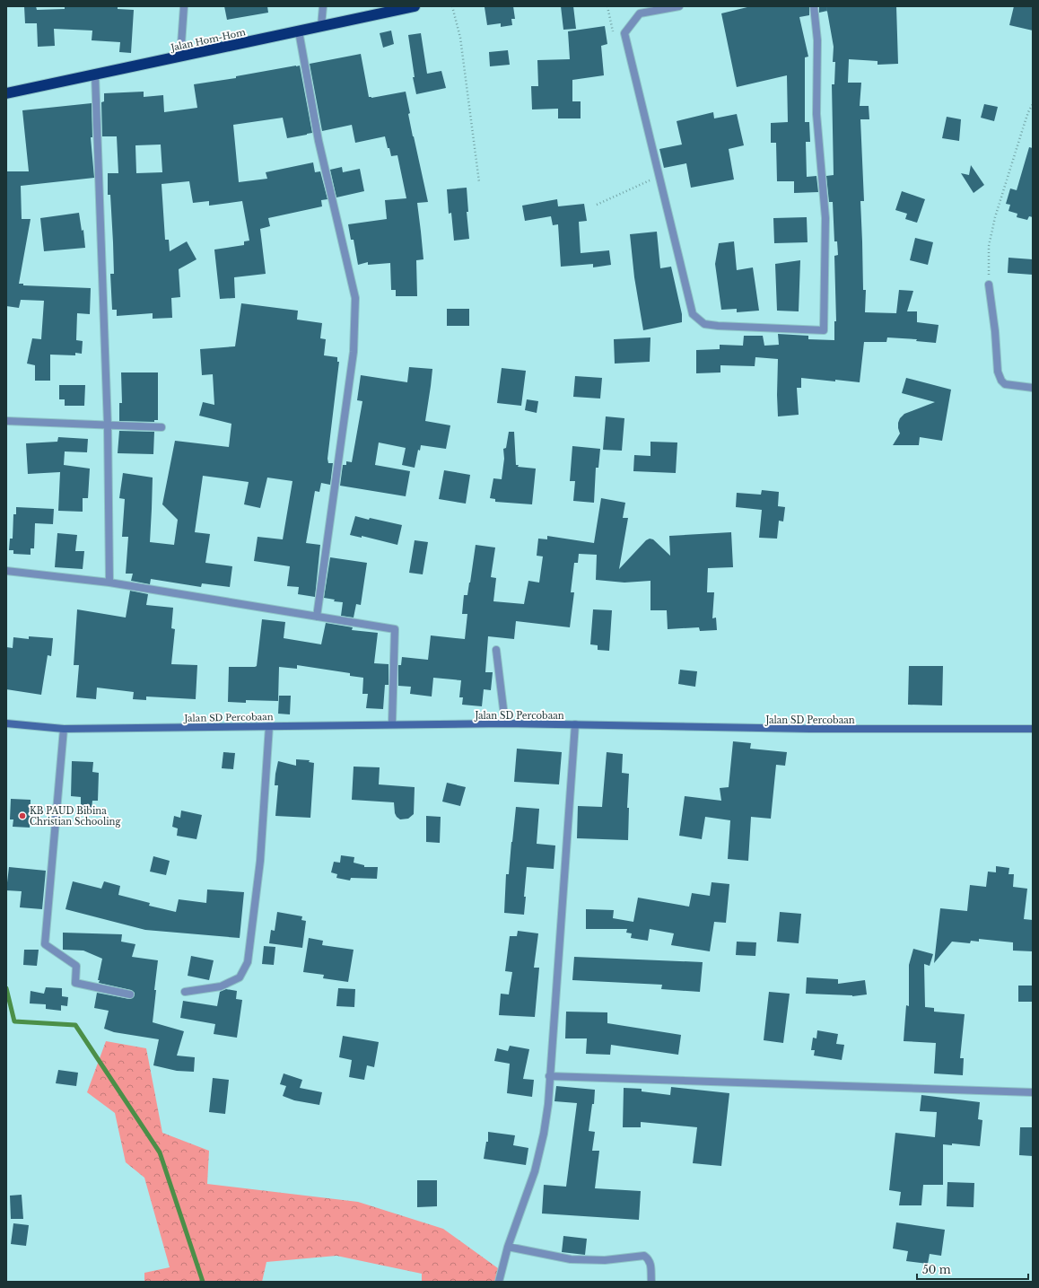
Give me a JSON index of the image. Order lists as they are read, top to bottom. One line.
{"streets":{"highway":["Jalan Hom-Hom"],"street":["Jalan SD Percobaan"]},"places":["KB PAUD Bibina Christian Schooling"],"scale_bar":"50 m"}
